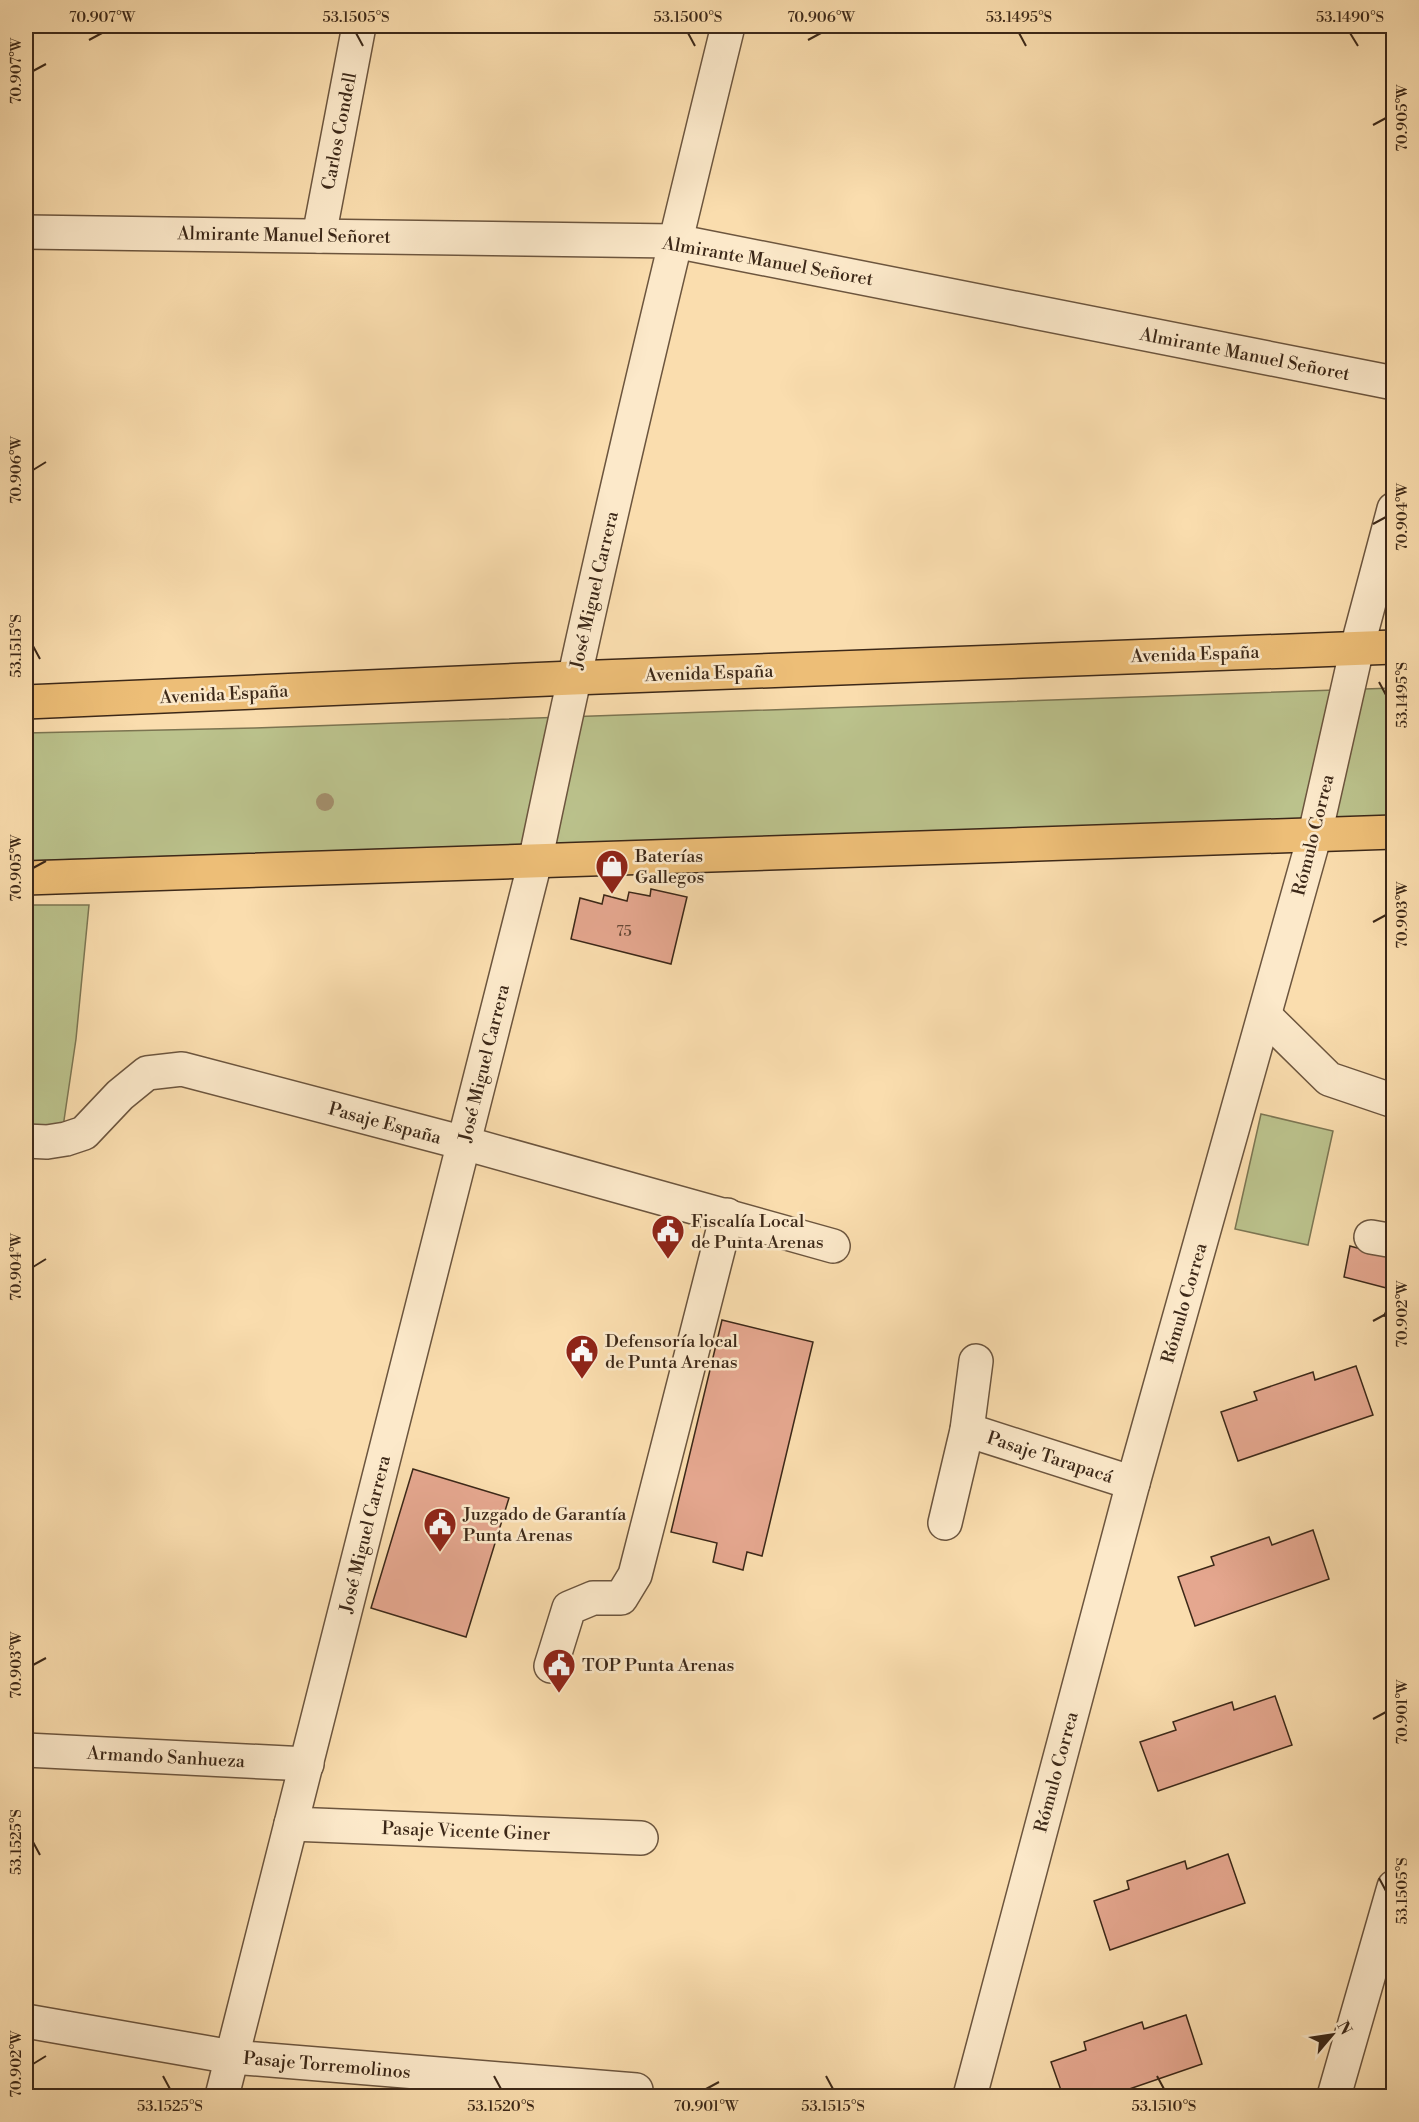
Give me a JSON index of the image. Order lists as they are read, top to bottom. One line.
{"streets":{"main road":["Avenida España"],"street":["Carlos Condell","Almirante Manuel Señoret","José Miguel Carrera","Rómulo Correa","Pasaje España","Pasaje Tarapacá","Armando Sanhueza","Pasaje Vicente Giner","Pasaje Torremolinos"]},"crossings":[["Carlos Condell","Almirante Manuel Señoret"],["Almirante Manuel Señoret","José Miguel Carrera"],["José Miguel Carrera","Avenida España"],["José Miguel Carrera","Pasaje España"],["José Miguel Carrera","Armando Sanhueza"],["José Miguel Carrera","Pasaje Vicente Giner"],["José Miguel Carrera","Pasaje Torremolinos"],["Avenida España","Rómulo Correa"],["Rómulo Correa","Pasaje Tarapacá"]],"places":{"shop":["Baterías Gallegos"],"public building":["Fiscalía Local de Punta Arenas","Defensoría local de Punta Arenas","Juzgado de Garantía Punta Arenas","TOP Punta Arenas"]},"house_numbers":["75"],"north":"top right","coordinates":["70.907°W","53.1505°S","53.1500°S","70.906°W","53.1495°S","53.1490°S","70.905°W","70.904°W","53.1515°S","70.903°W","70.902°W","70.901°W","53.1525°S","53.1520°S","53.1510°S"]}
